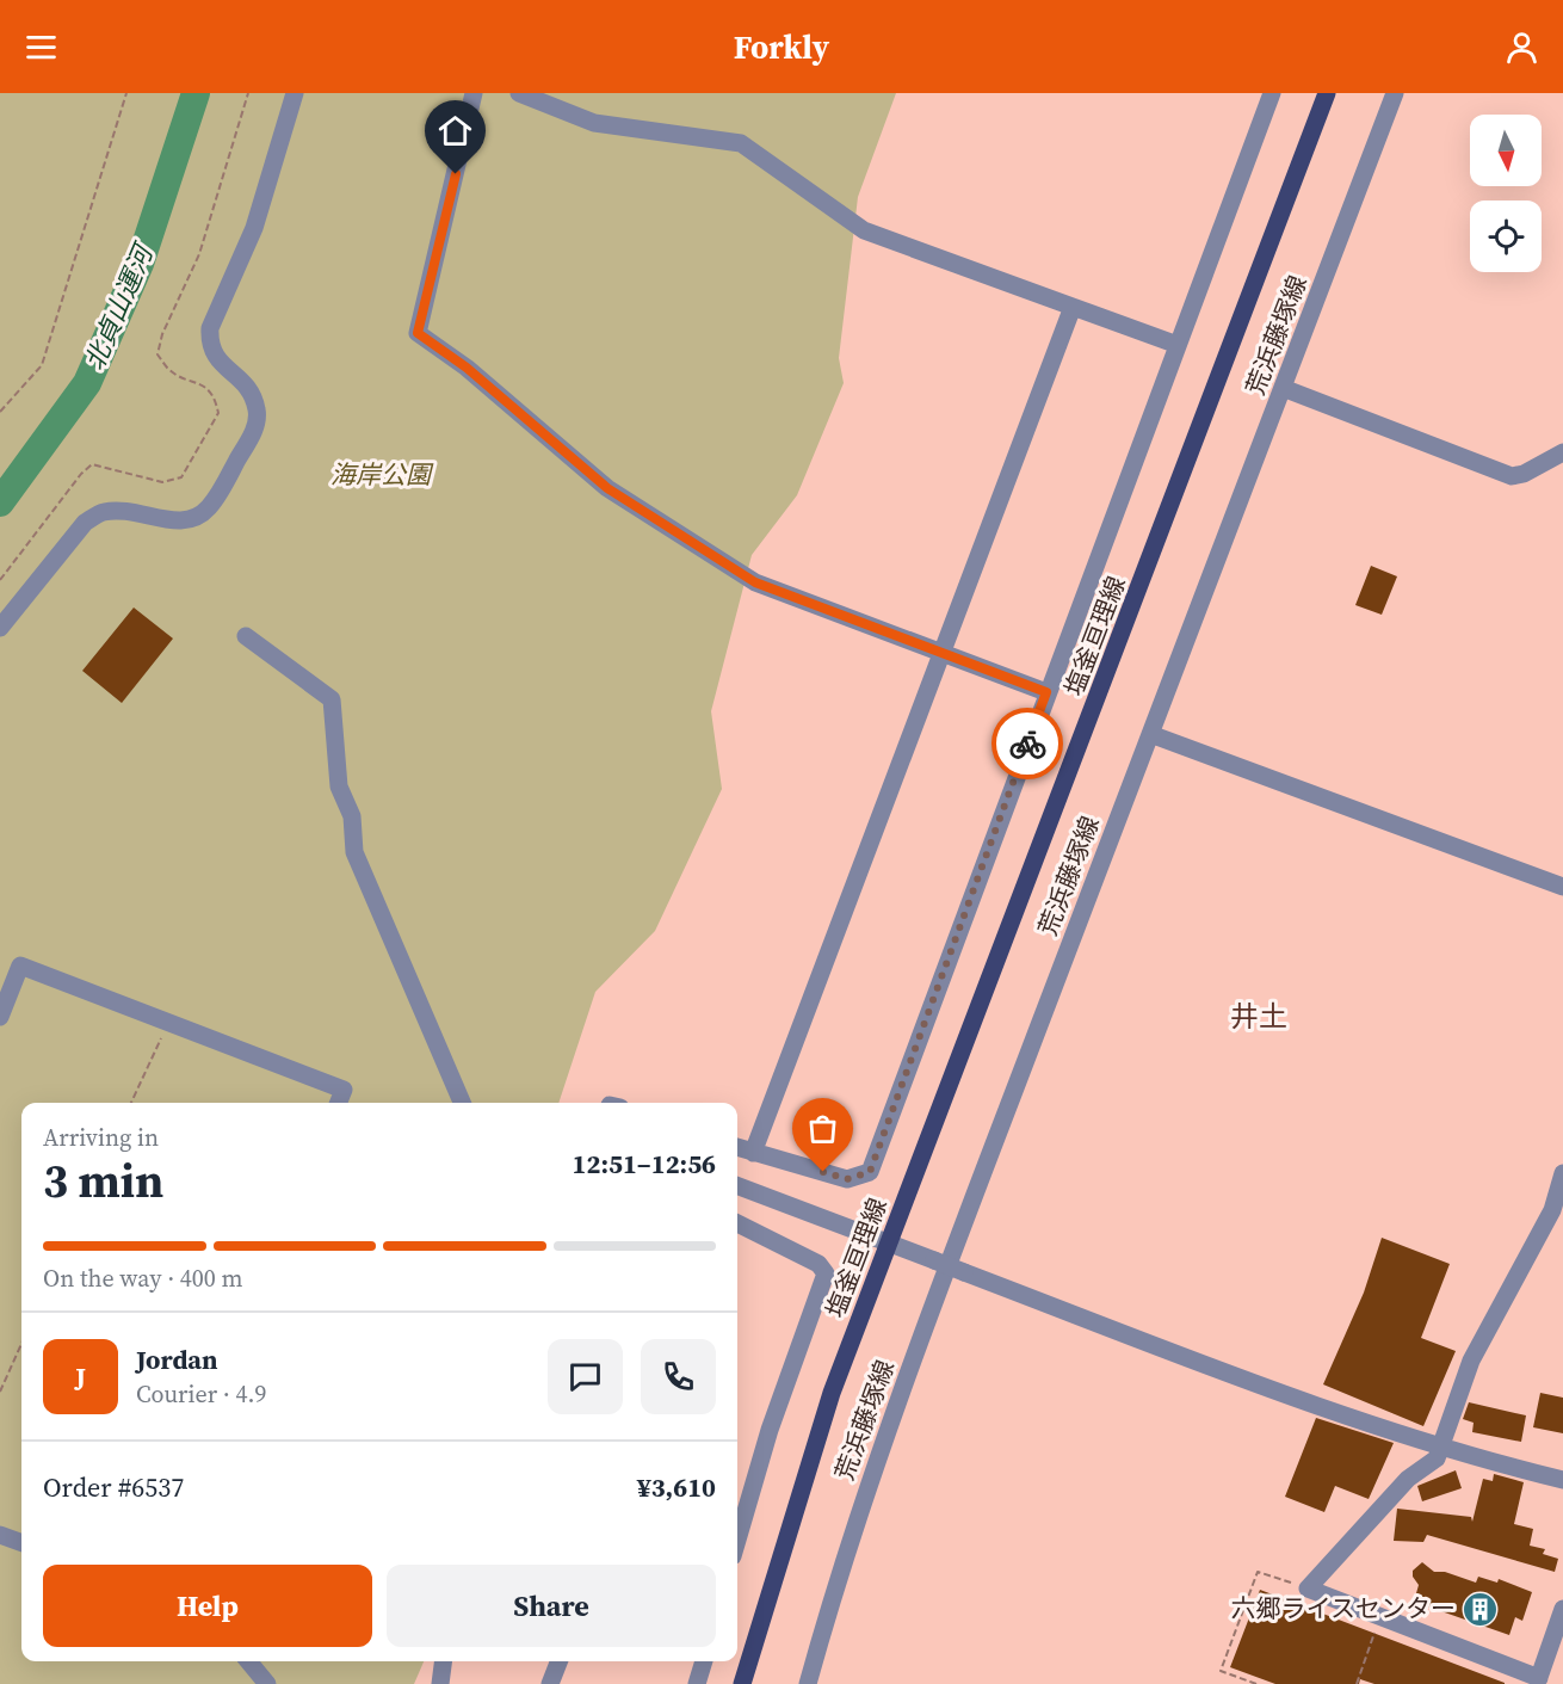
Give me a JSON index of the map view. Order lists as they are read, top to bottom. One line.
{"streets":{"main road":["塩釜亘理線"],"street":["荒浜藤塚線"]},"districts":["井土"],"water":["北貞山運河"],"parks":["海岸公園"],"places":{"building":["六郷ライスセンター"]},"north":"bottom","page":{"header":"Forkly","heading":["3 min","Arriving in","12:51–12:56"],"panel":["Jordan","Courier · 4.9","Order #6537","¥3,610"],"bar":"On the way · 400 m","round":"J","buttons":["Help","Share"]}}
